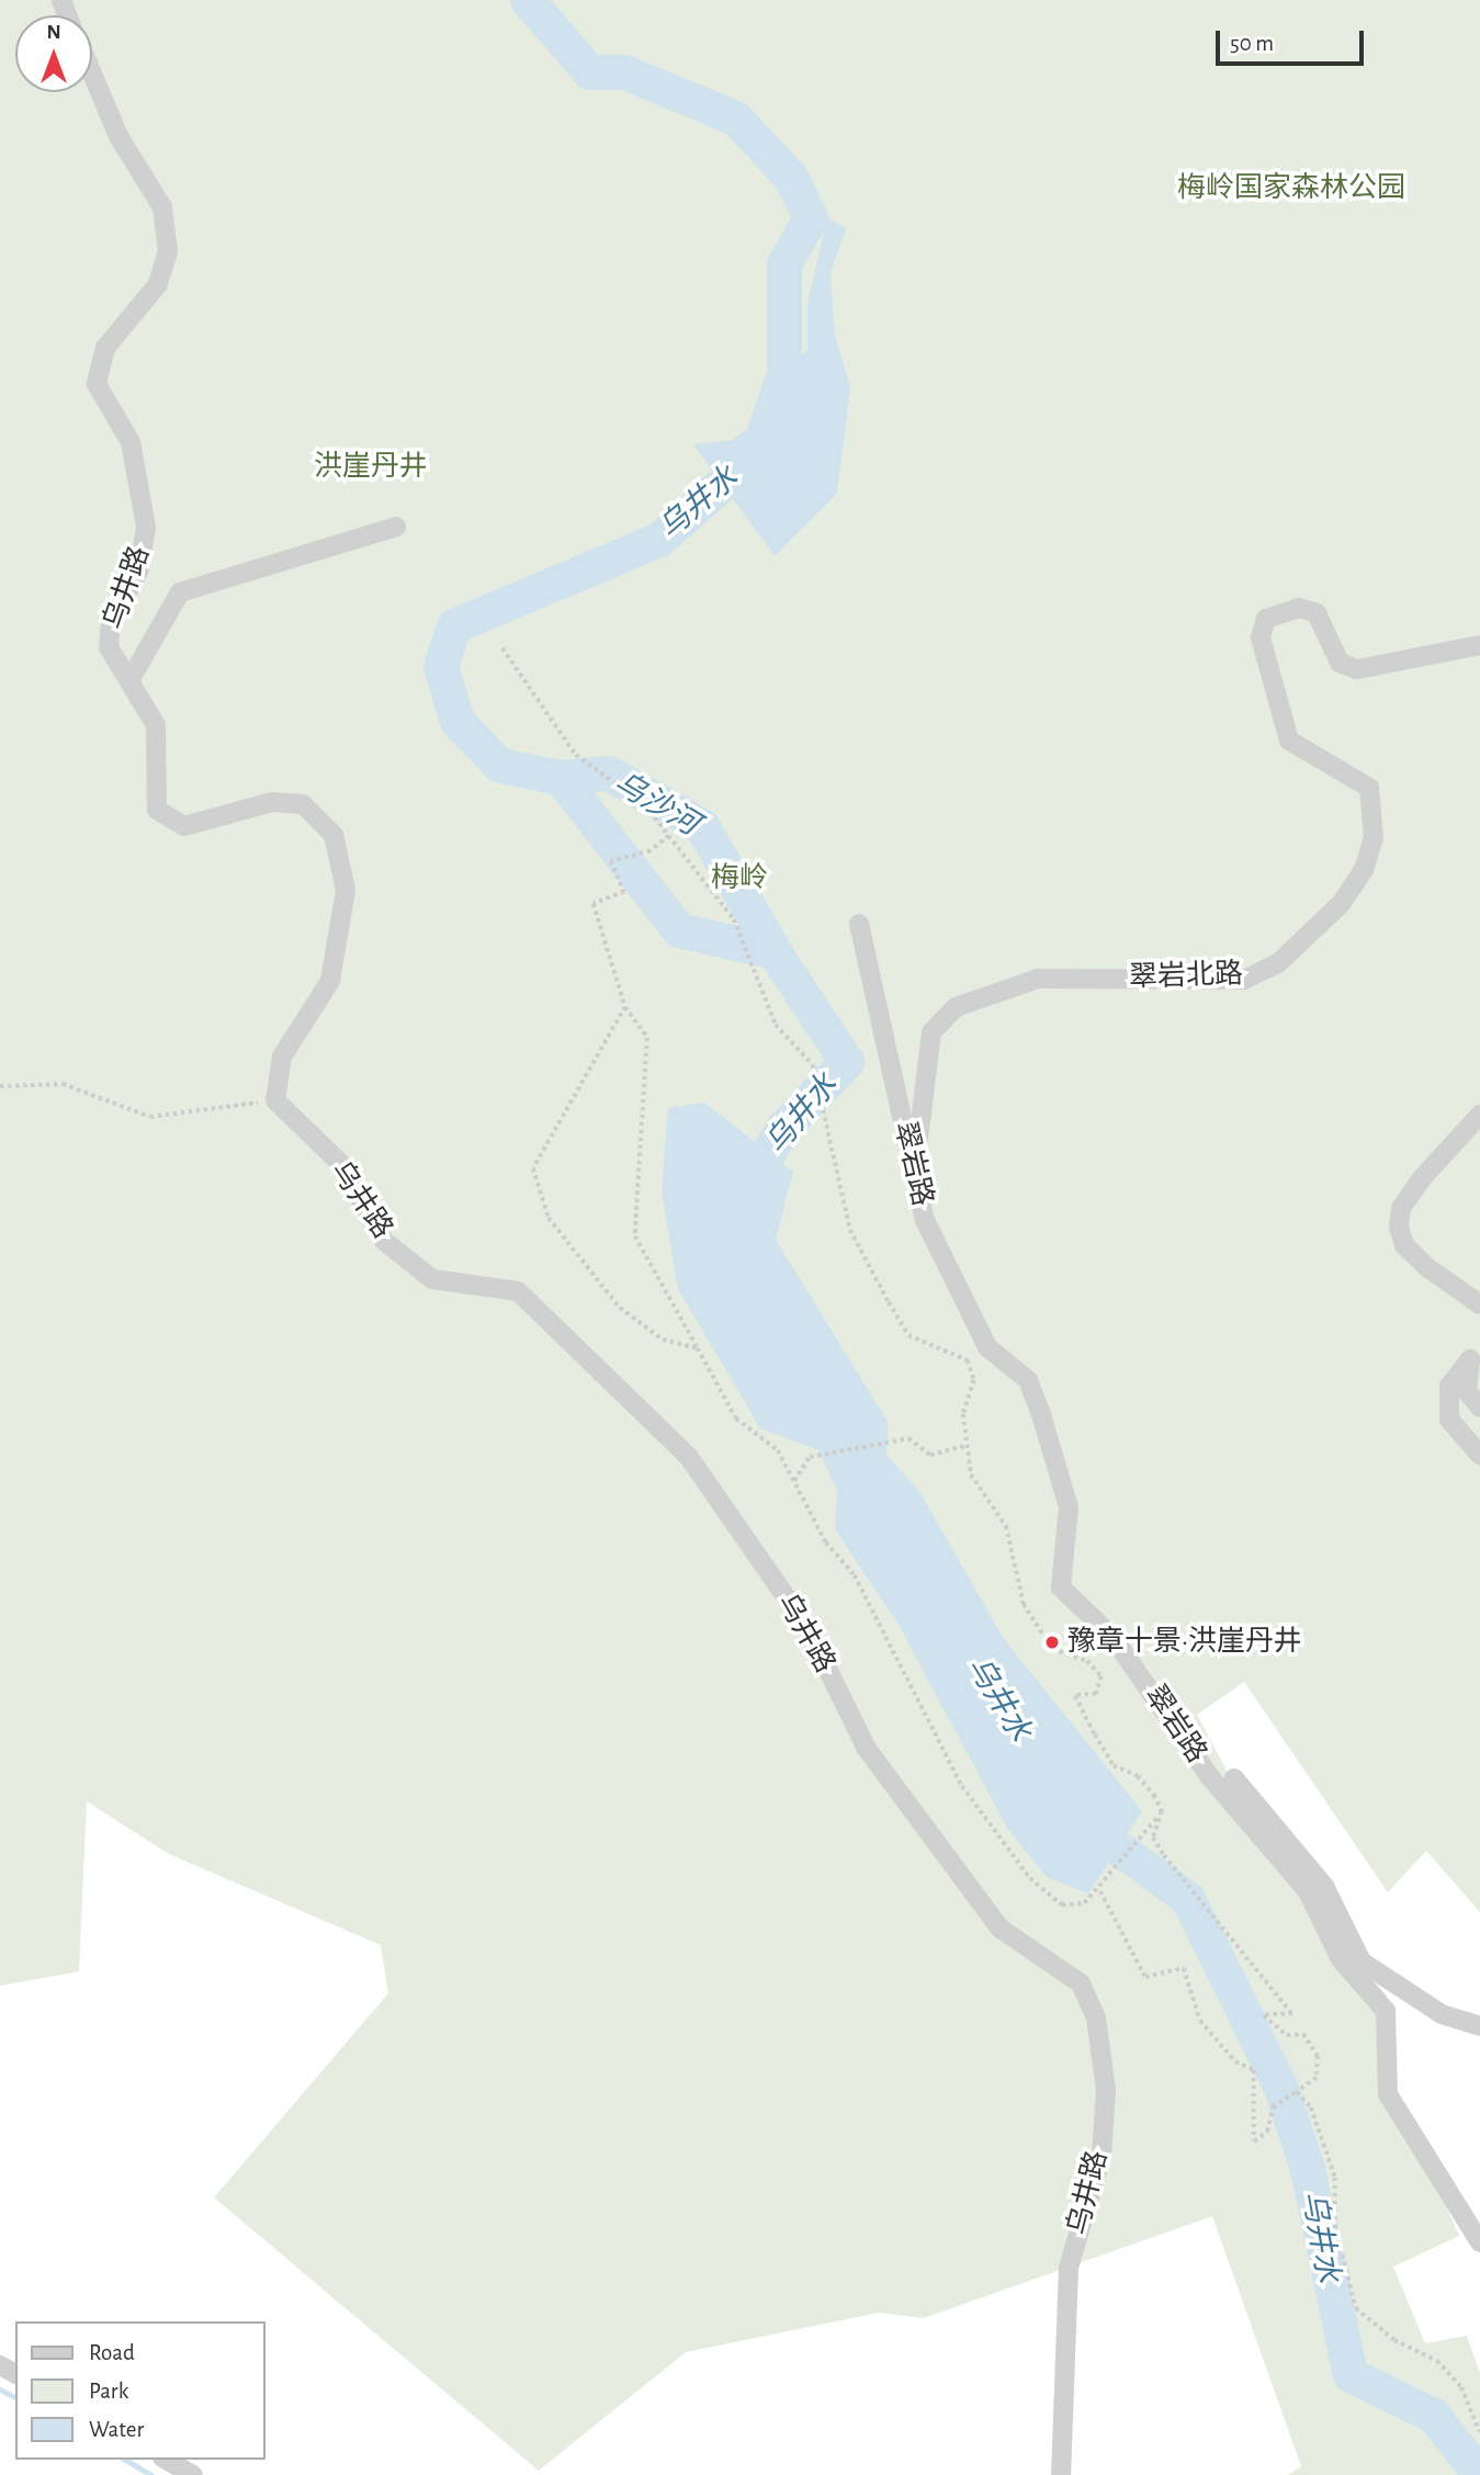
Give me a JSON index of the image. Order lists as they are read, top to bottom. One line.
{"streets":{"street":["乌井路","翠岩北路","翠岩路"]},"crossings":[["翠岩北路","翠岩路"]],"water":["乌井水","乌沙河"],"parks":["梅岭国家森林公园","洪崖丹井","梅岭"],"places":["豫章十景·洪崖丹井"],"legend":["Road","Park","Water"],"scale_bar":"50 m","north":"top"}
